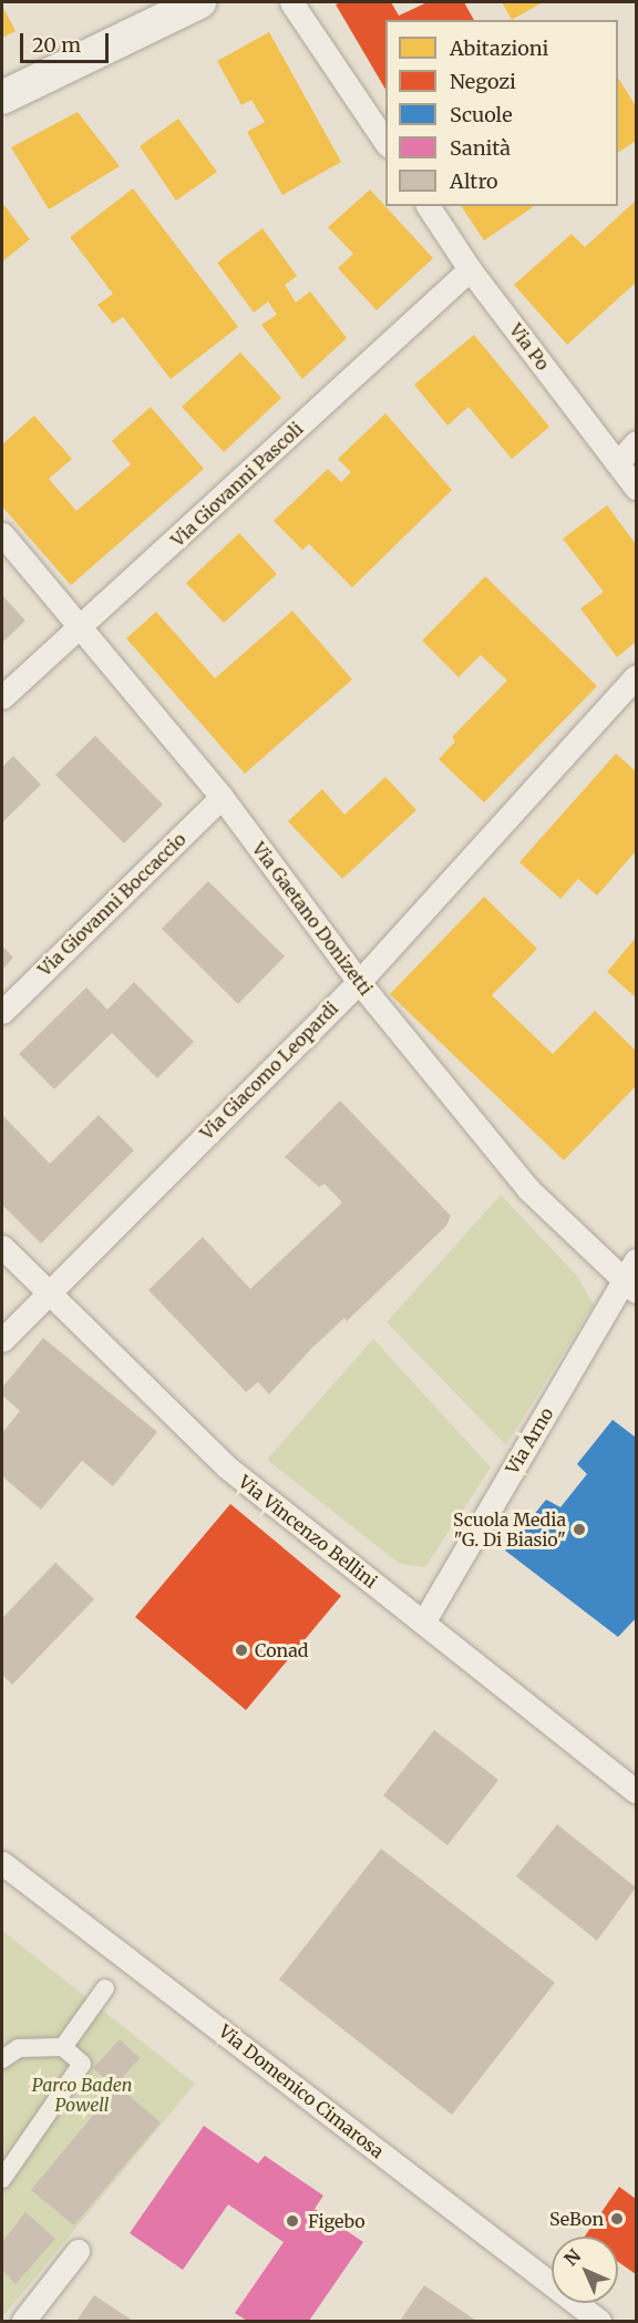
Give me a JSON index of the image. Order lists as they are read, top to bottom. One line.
{"streets":{"street":["Via Po","Via Giovanni Pascoli","Via Giovanni Boccaccio","Via Gaetano Donizetti","Via Giacomo Leopardi","Via Arno","Via Vincenzo Bellini","Via Domenico Cimarosa"]},"crossings":[["Via Po","Via Giovanni Pascoli"],["Via Giovanni Pascoli","Via Gaetano Donizetti"],["Via Giovanni Boccaccio","Via Gaetano Donizetti"],["Via Gaetano Donizetti","Via Giacomo Leopardi"],["Via Gaetano Donizetti","Via Arno"],["Via Giacomo Leopardi","Via Vincenzo Bellini"],["Via Arno","Via Vincenzo Bellini"]],"parks":["Parco Baden Powell"],"places":["Scuola Media \"G. Di Biasio\"","Conad","SeBon","Figebo"],"legend":["Abitazioni","Negozi","Scuole","Sanità","Altro"],"scale_bar":"20 m","north":"top left"}
